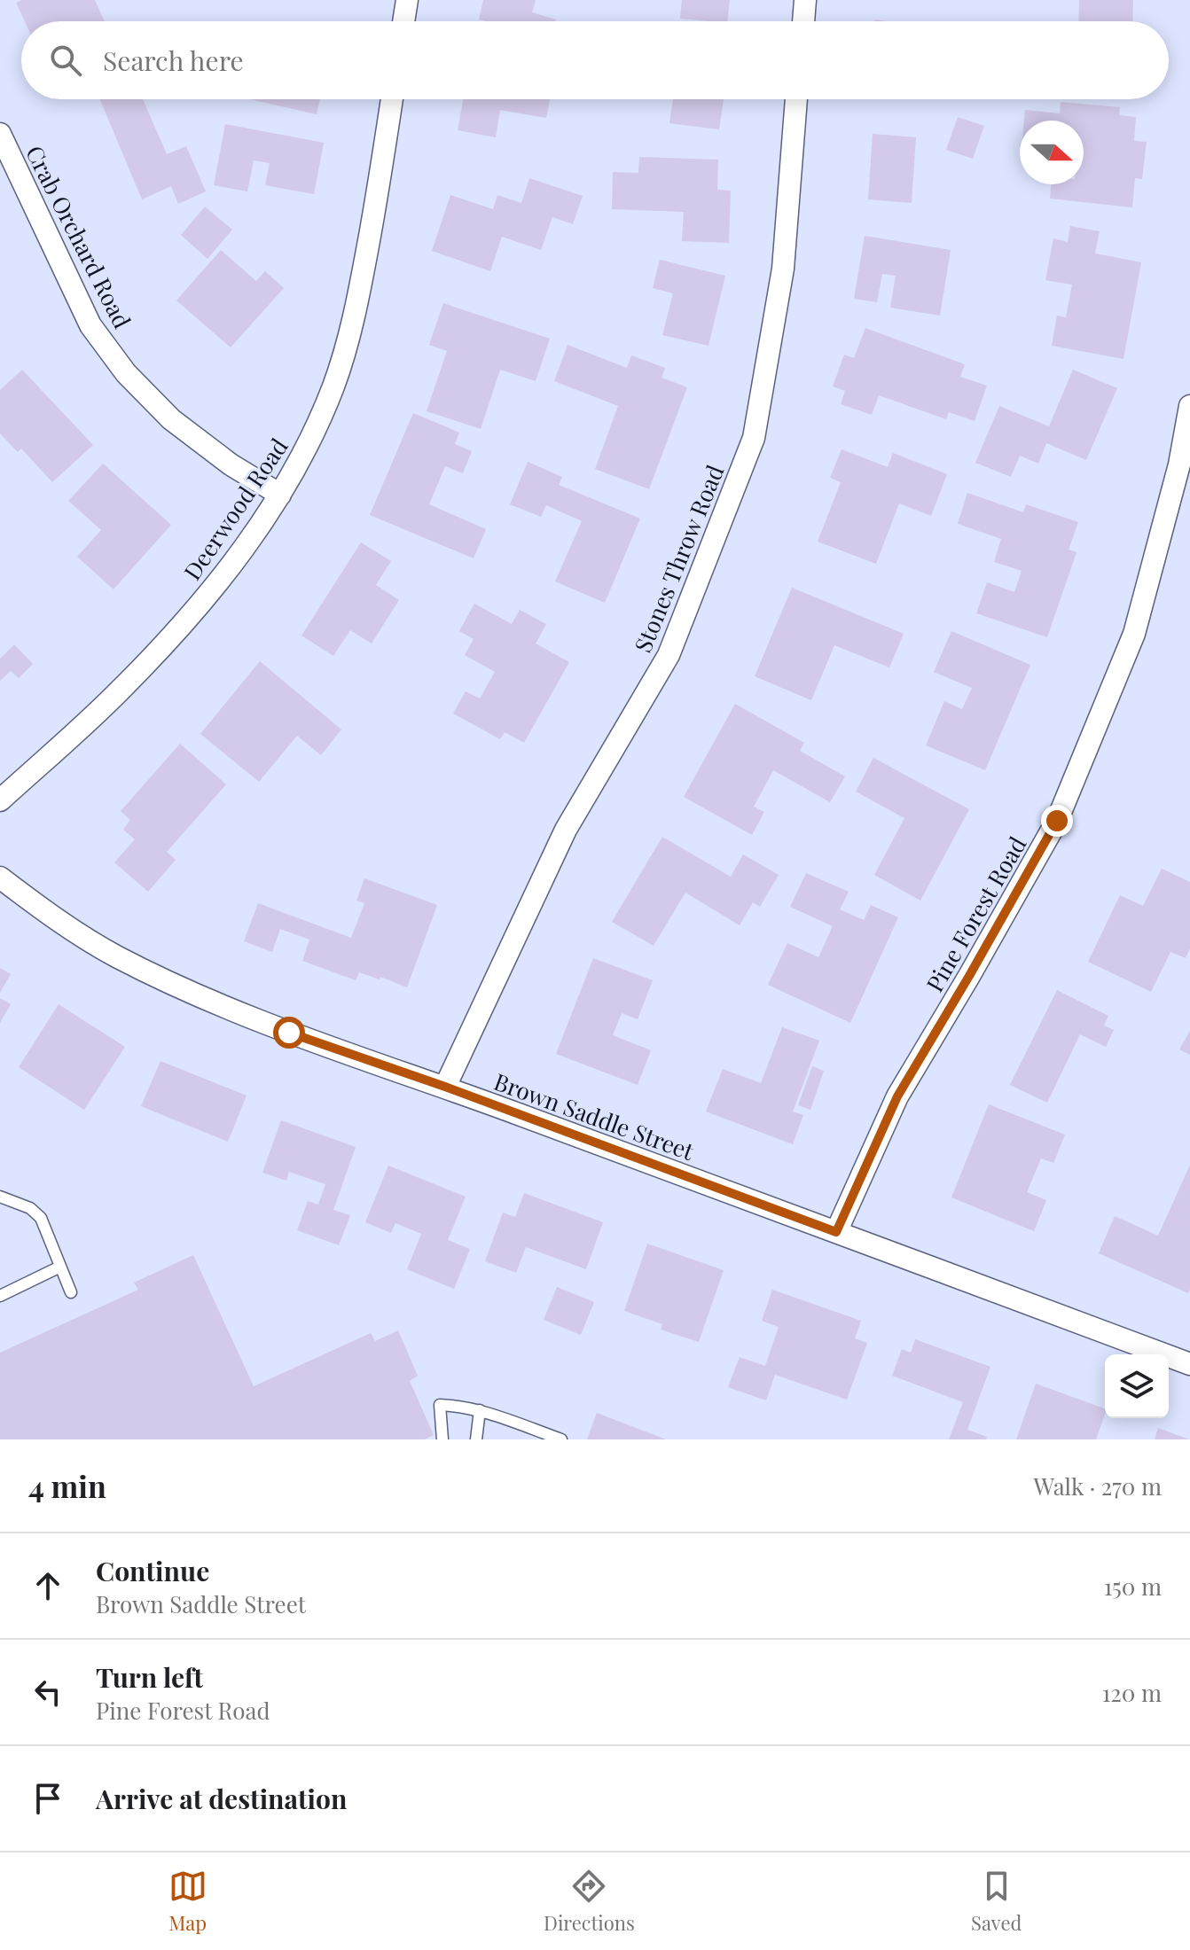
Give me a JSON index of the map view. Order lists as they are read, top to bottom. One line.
{"streets":{"street":["Crab Orchard Road","Deerwood Road","Stones Throw Road","Pine Forest Road","Brown Saddle Street"]},"crossings":[["Crab Orchard Road","Deerwood Road"],["Stones Throw Road","Brown Saddle Street"],["Pine Forest Road","Brown Saddle Street"]],"north":"right","page":{"search":"Search here","heading":["4 min","Walk · 270 m"],"list":[["Continue","Brown Saddle Street","150 m"],["Turn left","Pine Forest Road","120 m"],"Arrive at destination"],"nav":["Map","Directions","Saved"]}}
